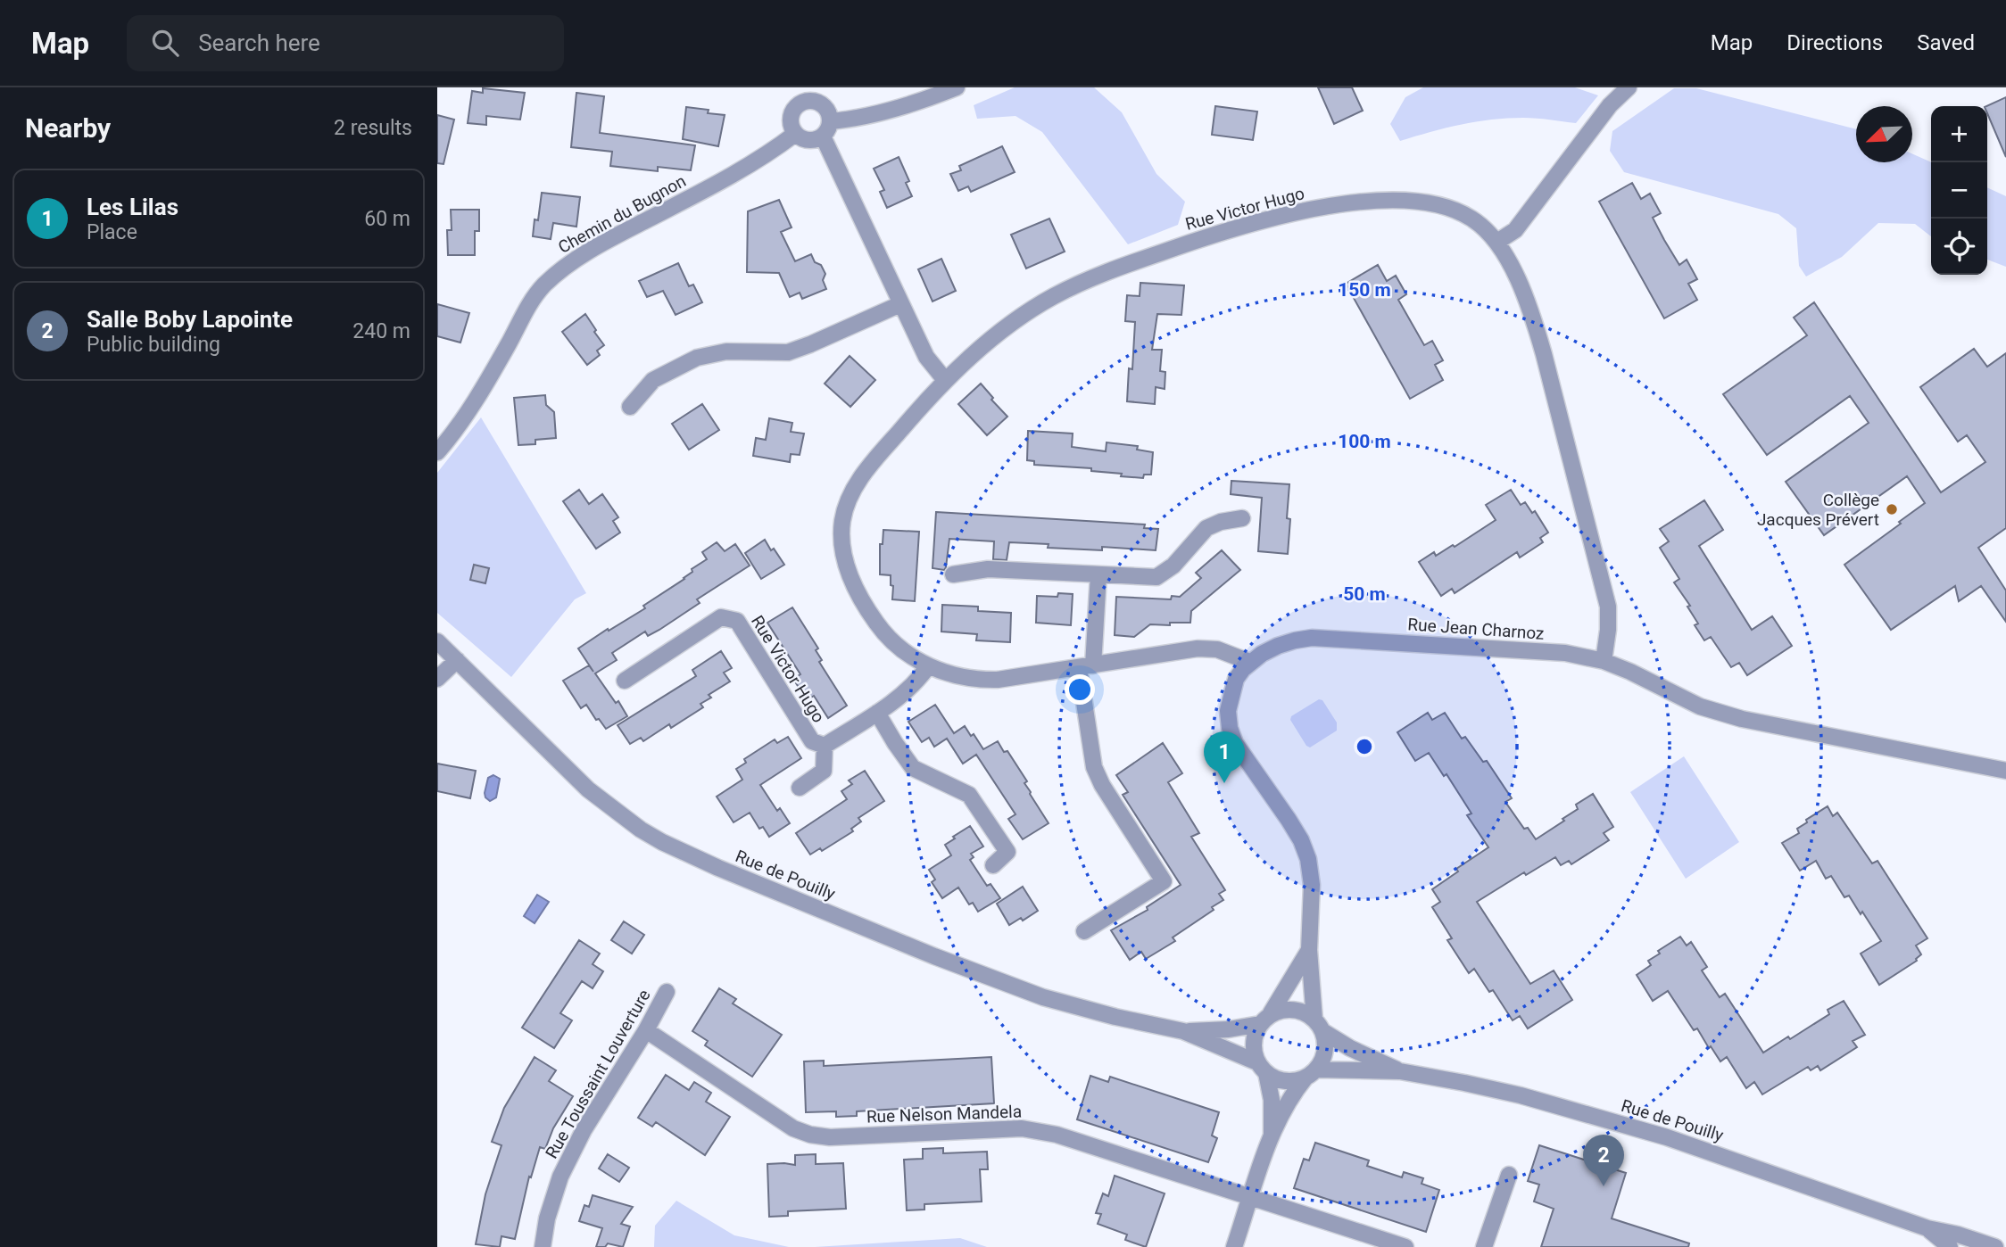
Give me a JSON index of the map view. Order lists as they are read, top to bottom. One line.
{"streets":{"street":["Rue Victor Hugo","Chemin du Bugnon","Rue Jean Charnoz","Rue de Pouilly","Rue Toussaint Louverture","Rue Nelson Mandela"]},"crossings":[["Rue Victor Hugo","Rue Jean Charnoz"],["Rue Jean Charnoz","Rue de Pouilly"],["Rue Toussaint Louverture","Rue Nelson Mandela"]],"places":["Collège Jacques Prévert"],"north":"bottom left","page":{"header":"Map","search":"Search here","nav":["Map","Directions","Saved"],"heading":["Nearby","2 results"],"map_buttons":["+","−"],"list":[{"mark":"1","name":"Les Lilas","note":"Place","value":"60 m"},{"mark":"2","name":"Salle Boby Lapointe","note":"Public building","value":"240 m"}],"pins":["1","2"]},"rings":["150 m","100 m","50 m"]}
